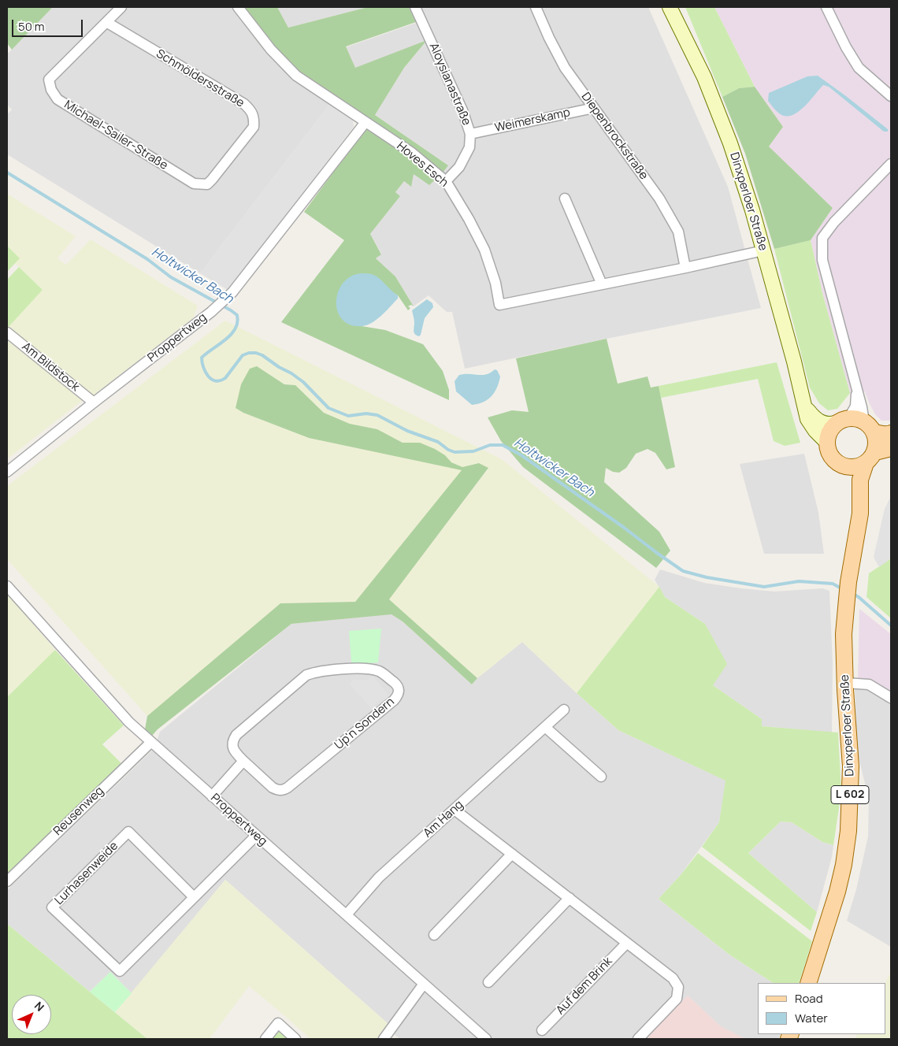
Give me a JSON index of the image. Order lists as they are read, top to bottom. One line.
{"streets":{"main road":["Dinxperloer Straße","L 602"],"street":["Schmöldersstraße","Aloysianastraße","Weimerskamp","Michael-Sailer-Straße","Diepenbrockstraße","Hoves Esch","Proppertweg","Am Bildstock","Up'n Sondern","Reusenweg","Am Hang","Lurhasenweide","Auf dem Brink"]},"crossings":[["Schmöldersstraße","Michael-Sailer-Straße"],["Aloysianastraße","Weimerskamp"],["Aloysianastraße","Hoves Esch"],["Weimerskamp","Diepenbrockstraße"],["Diepenbrockstraße","Hoves Esch"],["Hoves Esch","Dinxperloer Straße"],["Hoves Esch","Proppertweg"],["Proppertweg","Am Bildstock"],["Proppertweg","Reusenweg"],["Proppertweg","Am Hang"],["Proppertweg","Lurhasenweide"]],"water":["Holtwicker Bach"],"legend":["Road","Water"],"scale_bar":"50 m","north":"top right"}
